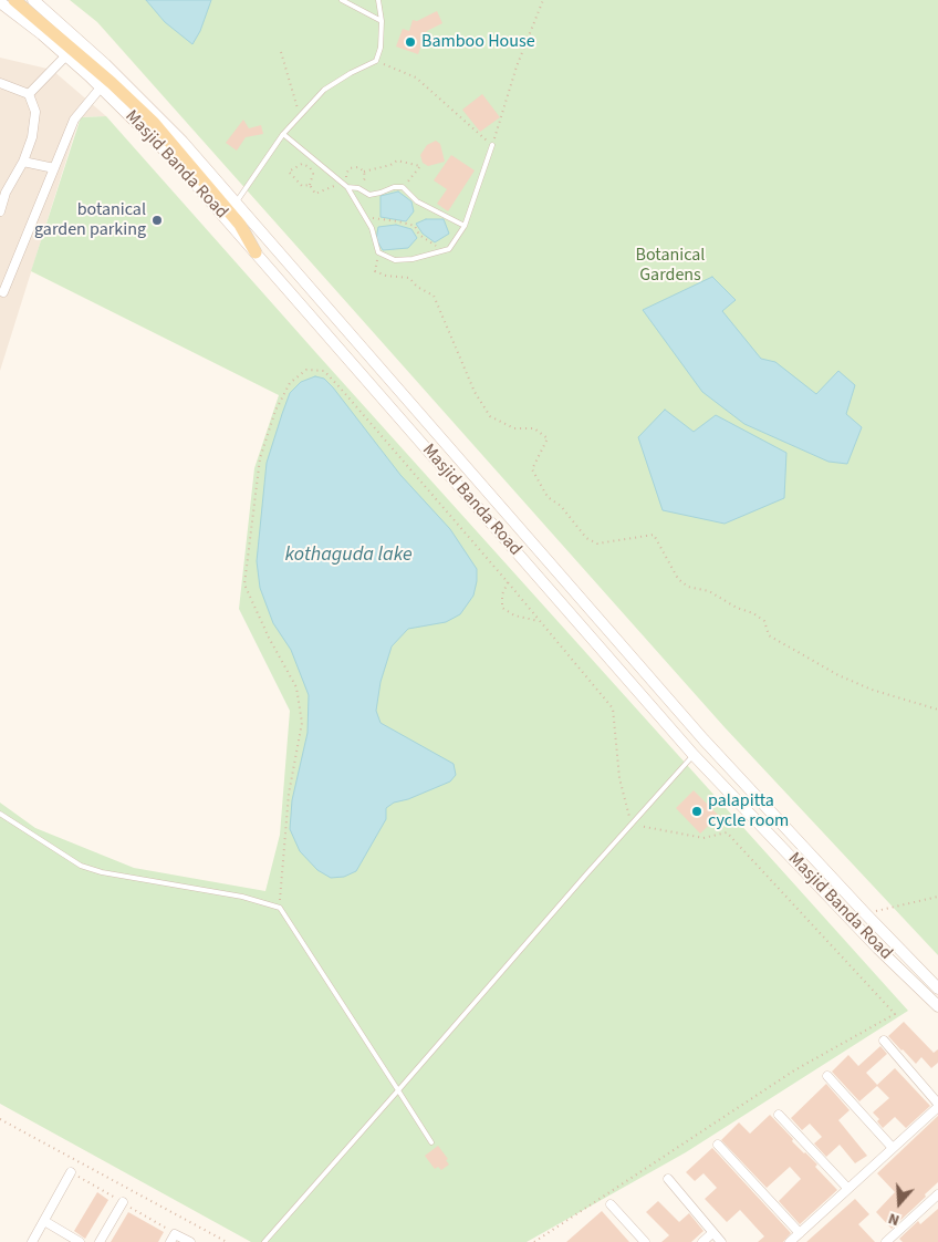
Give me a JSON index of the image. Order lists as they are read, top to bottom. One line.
{"streets":{"main road":["Masjid Banda Road"]},"water":["kothaguda lake"],"parks":["Botanical Gardens"],"places":["Bamboo House","botanical garden parking","palapitta cycle room"],"north":"bottom"}
